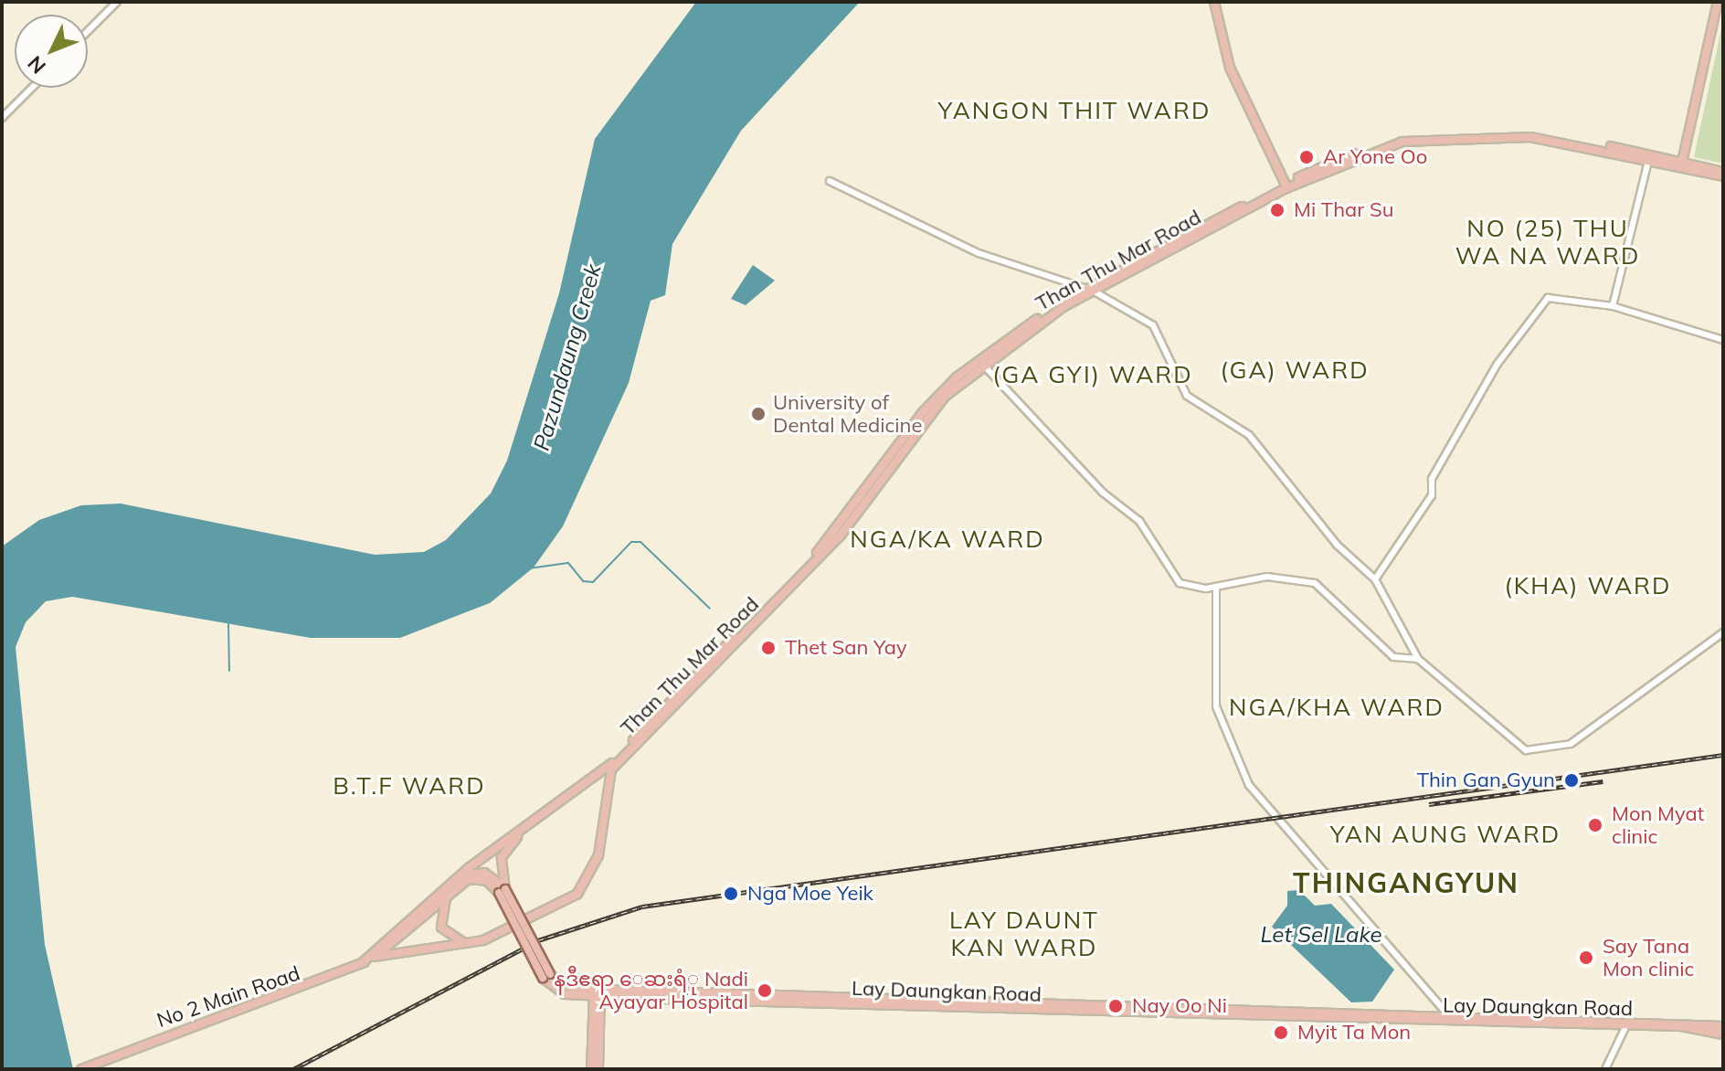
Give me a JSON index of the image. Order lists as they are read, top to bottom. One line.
{"streets":{"main road":["Than Thu Mar Road","Lay Daungkan Road","No 2 Main Road"]},"districts":["YANGON THIT WARD","NO (25) THU WA NA WARD","(GA) WARD","(GA GYI) WARD","NGA/KA WARD","(KHA) WARD","NGA/KHA WARD","B.T.F WARD","YAN AUNG WARD","THINGANGYUN","LAY DAUNT KAN WARD"],"water":["Pazundaung Creek","Let Sel Lake"],"places":["Ar Yone Oo","Mi Thar Su","University of Dental Medicine","Thet San Yay","Thin Gan Gyun","Mon Myat clinic","Nga Moe Yeik","Say Tana Mon clinic","နဒီဧရာ ေဆးရံု Nadi Ayayar Hospital","Nay Oo Ni","Myit Ta Mon"],"north":"bottom left"}
